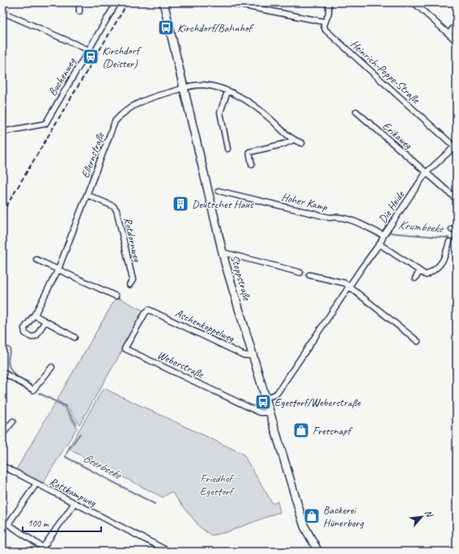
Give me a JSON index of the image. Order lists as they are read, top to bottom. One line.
{"streets":{"main road":["Stoppstraße"],"street":["Heinrich-Poppe-Straße","Buchenweg","Erikaweg","Ellernstraße","Hoher Kamp","Die Heide","Rotdornweg","Aschenkoppelweg","Weberstraße","Rottkampweg"]},"crossings":[["Heinrich-Poppe-Straße","Die Heide"],["Erikaweg","Die Heide"],["Ellernstraße","Rotdornweg"],["Ellernstraße","Stoppstraße"],["Hoher Kamp","Die Heide"],["Die Heide","Stoppstraße"],["Stoppstraße","Aschenkoppelweg"],["Stoppstraße","Weberstraße"],["Aschenkoppelweg","Weberstraße"]],"water":["Krumbeeke","Beerbeeke"],"parks":["Friedhof Egestorf"],"places":{"bus stop":["Kirchdorf/Bahnhof","Egestorf/Weberstraße"],"station":["Kirchdorf (Deister)"],"building":["Deutsches Haus"],"shop":["Fressnapf","Backerei Hünerberg"]},"scale_bar":"100 m","north":"top right"}
